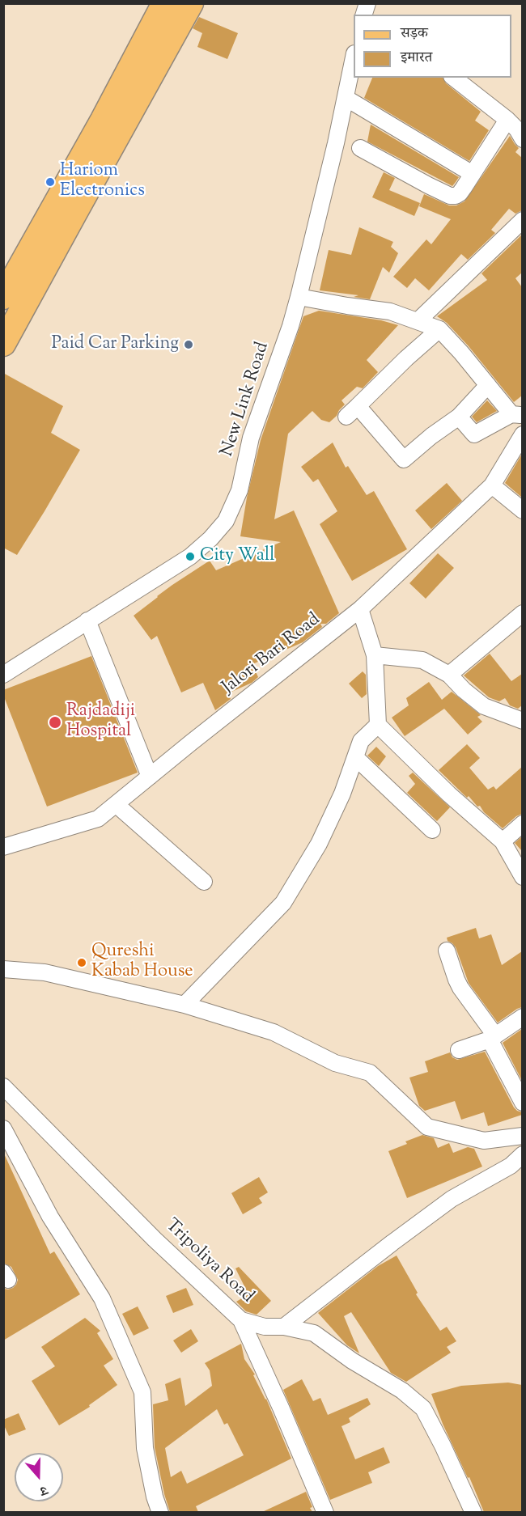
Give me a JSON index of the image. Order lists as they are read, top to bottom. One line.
{"streets":{"street":["New Link Road","Jalori Bari Road","Tripoliya Road"]},"places":["Hariom Electronics","Paid Car Parking","City Wall","Rajdadiji Hospital","Qureshi Kabab House"],"legend":["सड़क","इमारत"],"north":"bottom"}
